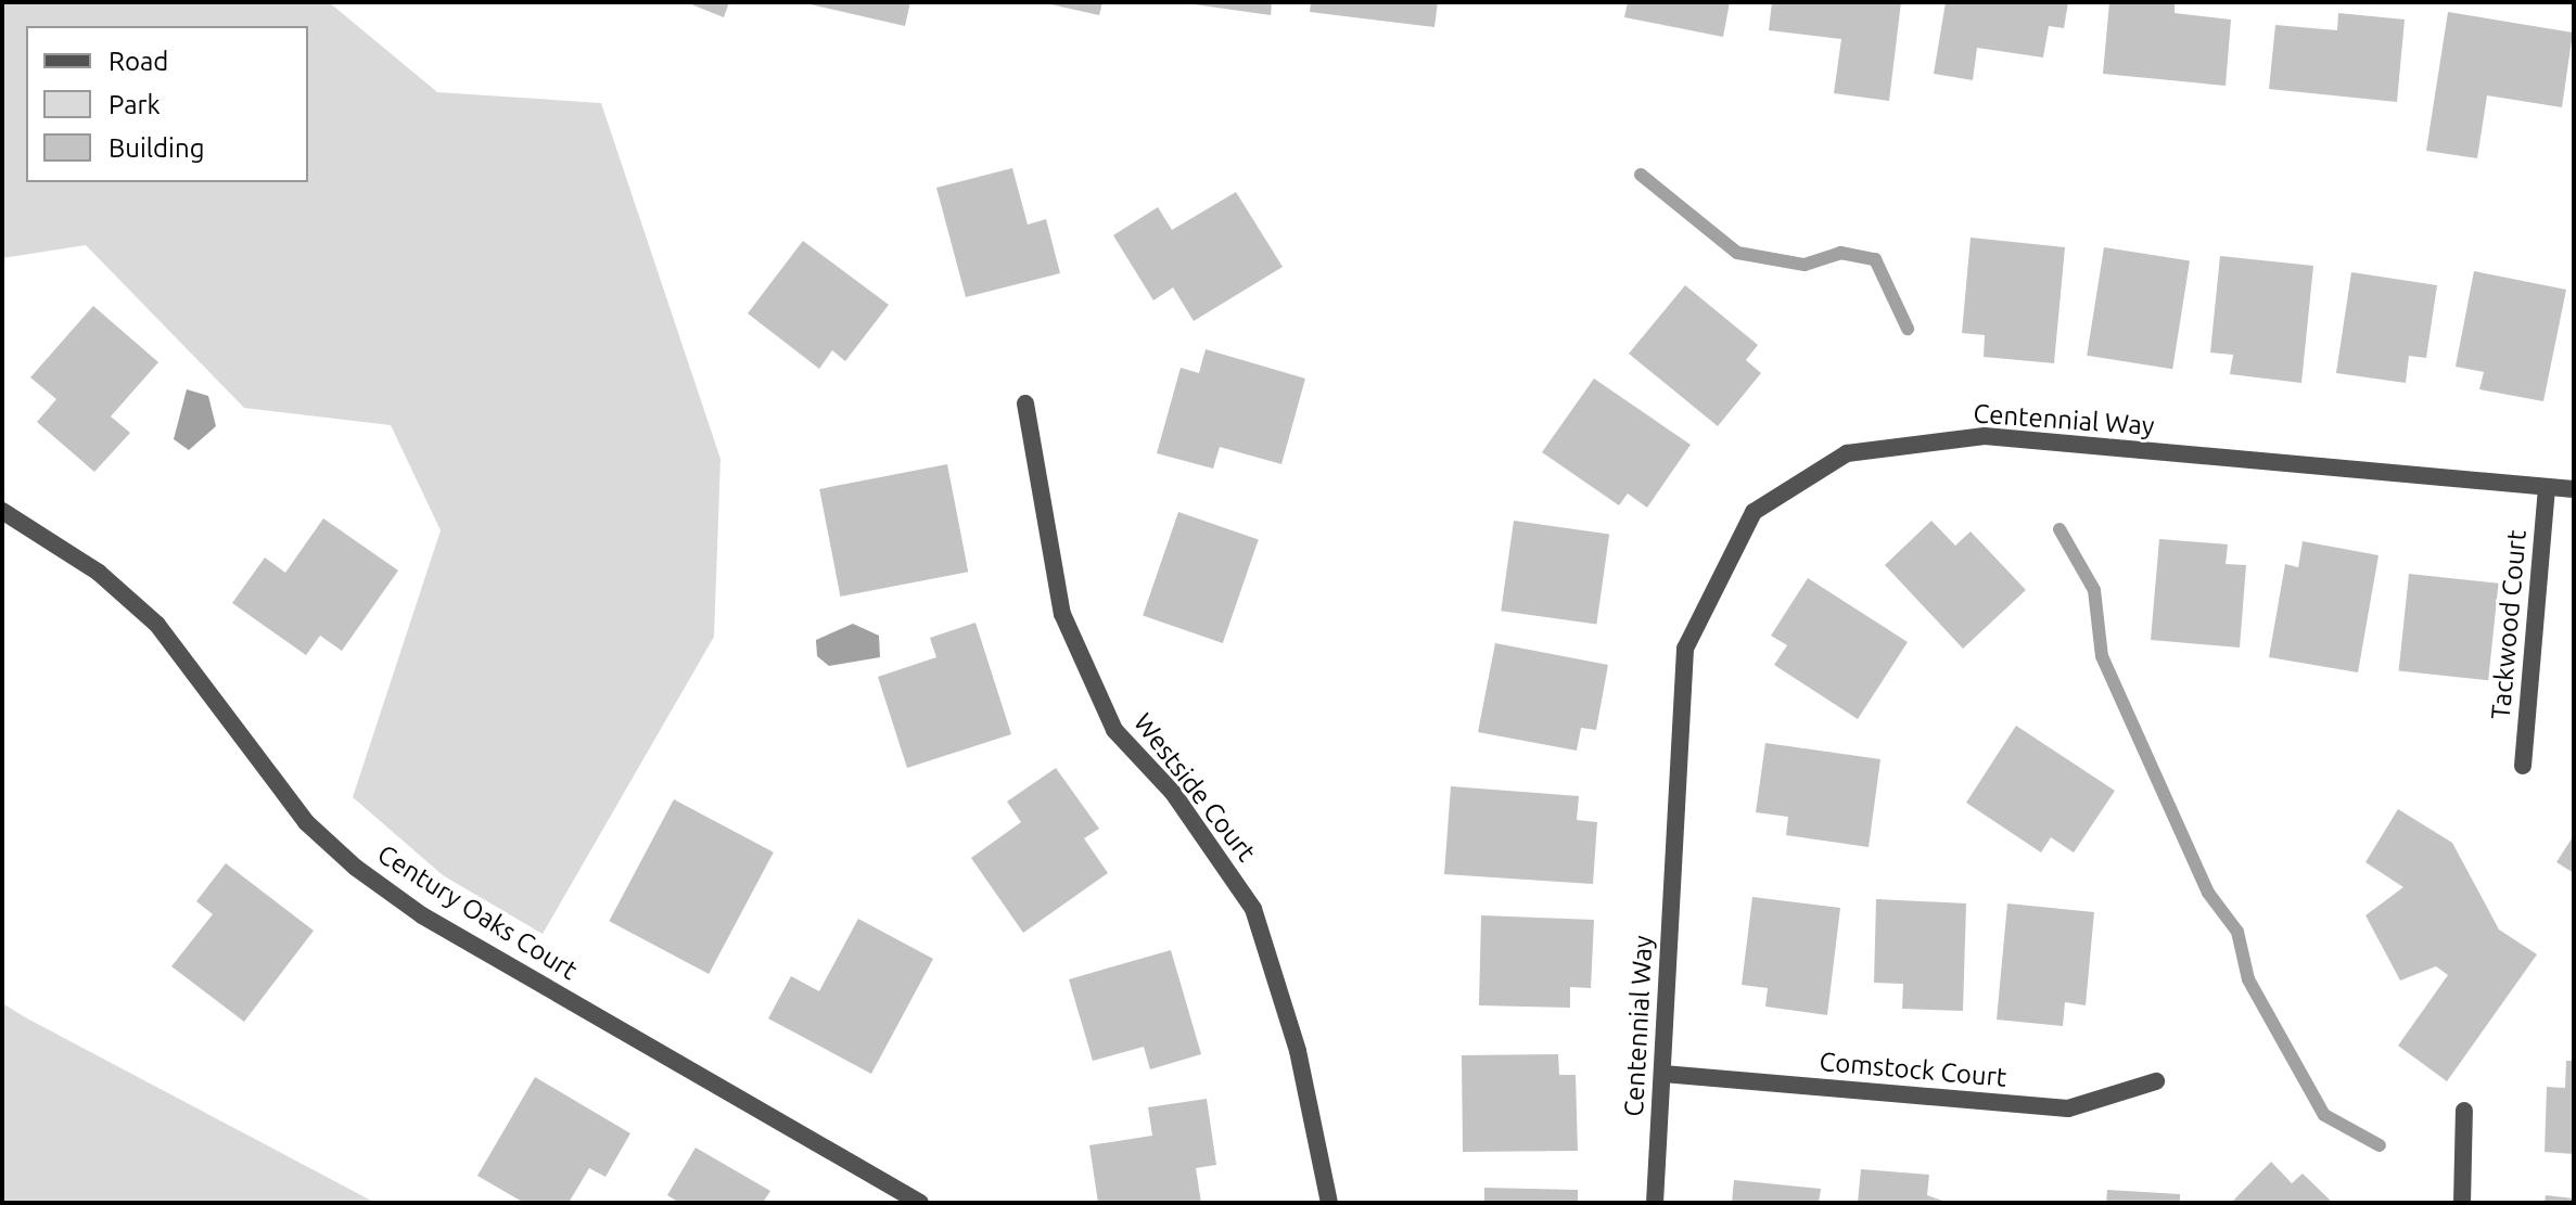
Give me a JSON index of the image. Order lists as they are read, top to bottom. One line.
{"streets":{"street":["Centennial Way","Tackwood Court","Westside Court","Century Oaks Court","Comstock Court"]},"crossings":[["Centennial Way","Tackwood Court"],["Centennial Way","Comstock Court"]],"legend":["Road","Park","Building"]}
